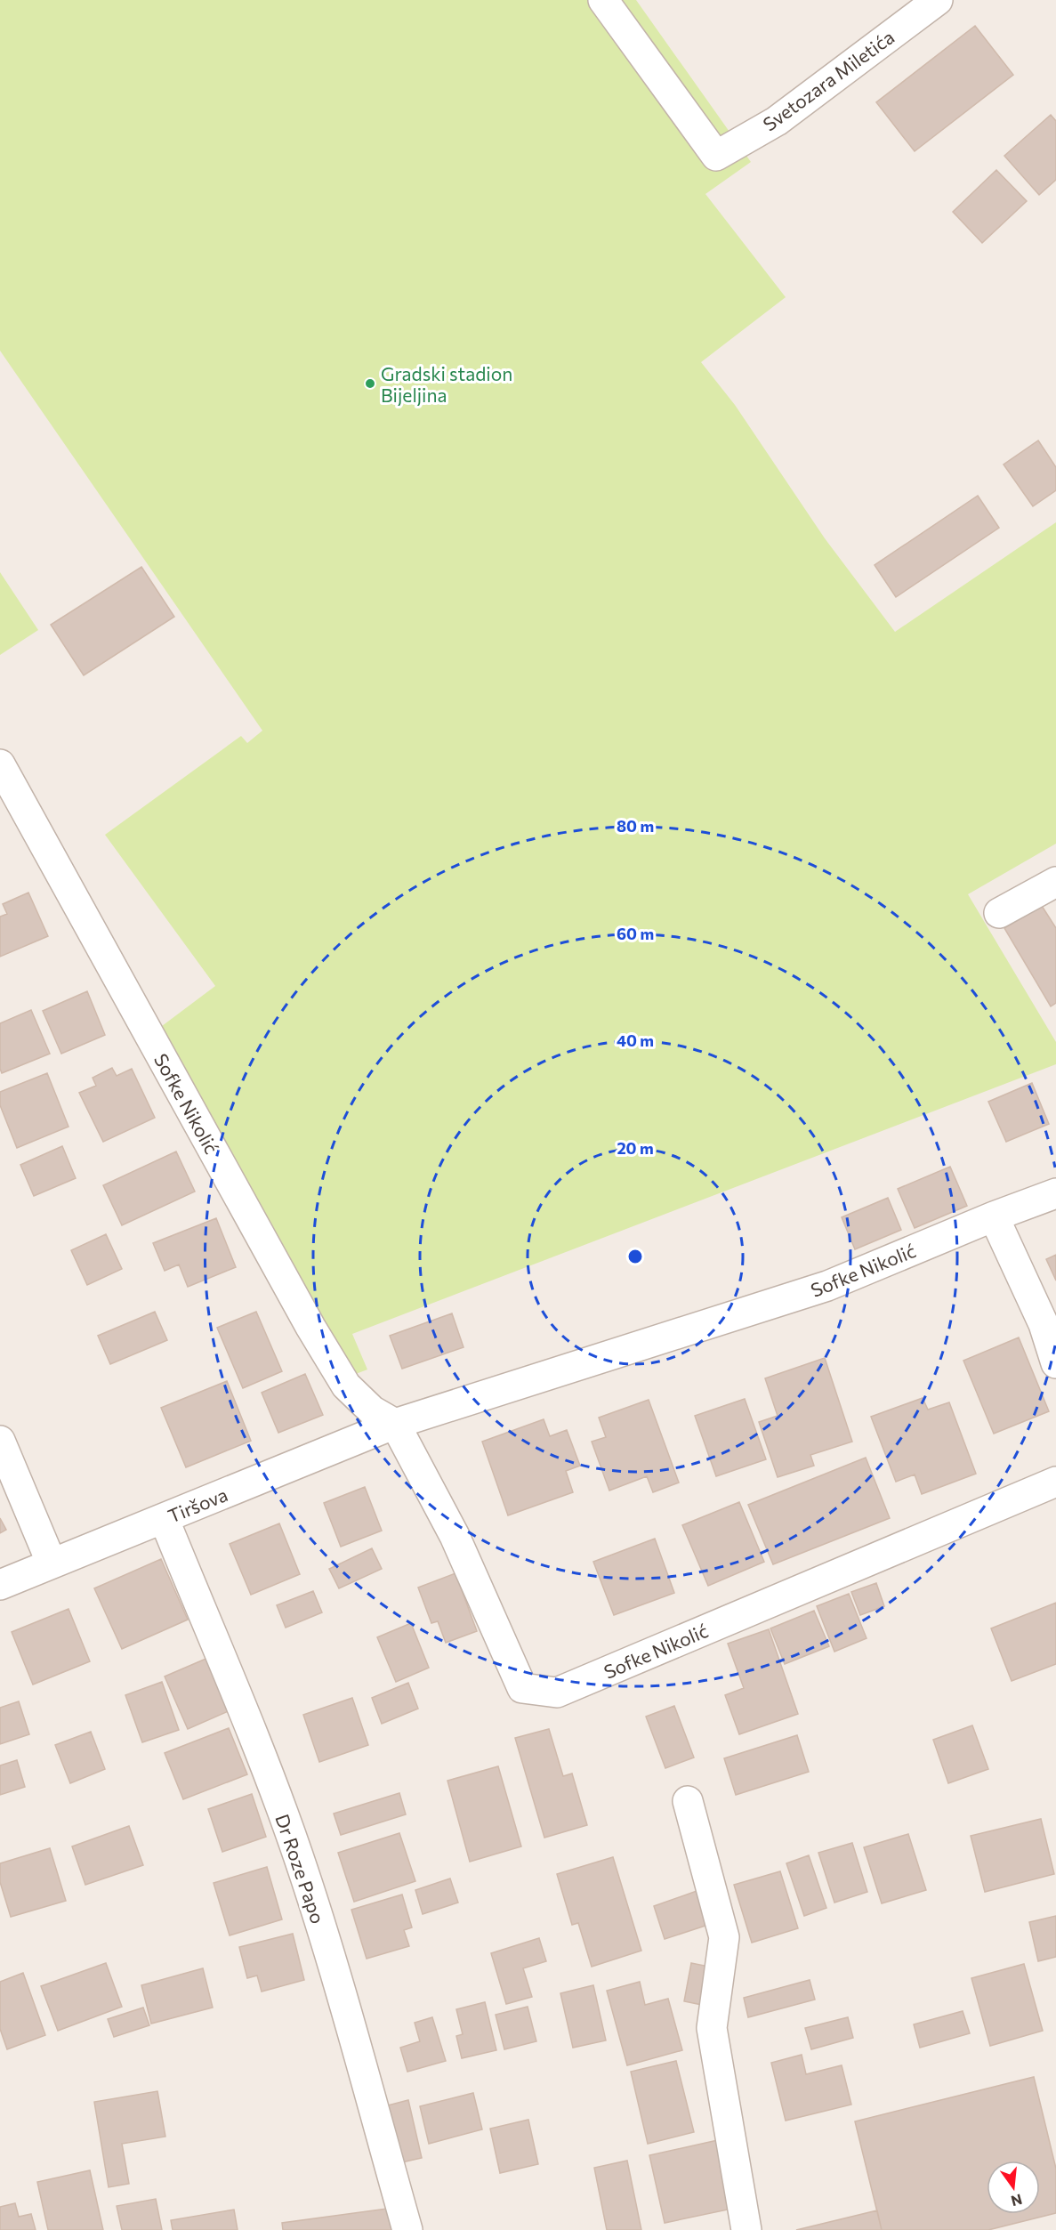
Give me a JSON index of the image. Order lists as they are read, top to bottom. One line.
{"streets":{"street":["Svetozara Miletića","Sofke Nikolić","Tiršova","Dr Roze Papo"]},"crossings":[["Sofke Nikolić","Tiršova"],["Tiršova","Dr Roze Papo"]],"places":["Gradski stadion Bijeljina"],"north":"bottom","rings":["80 m","60 m","40 m","20 m"]}
